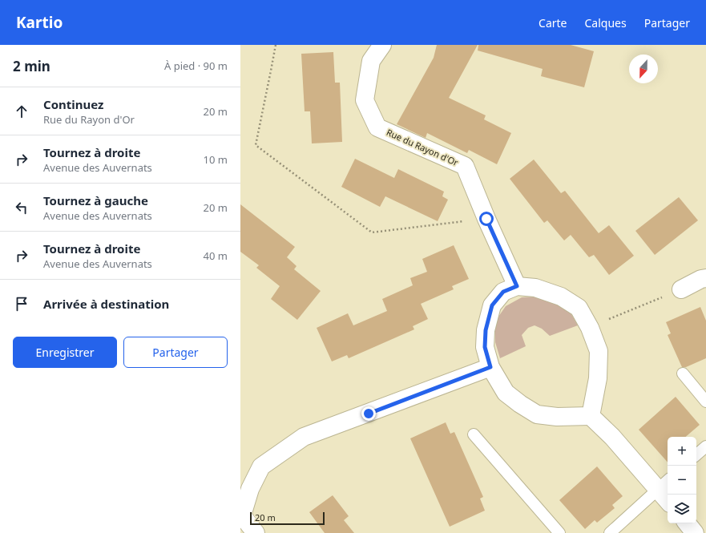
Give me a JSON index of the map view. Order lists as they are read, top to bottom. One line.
{"streets":{"street":["Rue du Rayon d'Or"]},"scale_bar":"20 m","north":"bottom","page":{"header":"Kartio","nav":["Carte","Calques","Partager"],"heading":["2 min","À pied · 90 m"],"list":[["Continuez","Rue du Rayon d'Or","20 m"],["Tournez à droite","Avenue des Auvernats","10 m"],["Tournez à gauche","Avenue des Auvernats","20 m"],["Tournez à droite","Avenue des Auvernats","40 m"],"Arrivée à destination"],"buttons":["Enregistrer","Partager"],"map_buttons":["+","−"],"scale":"20 m"}}
